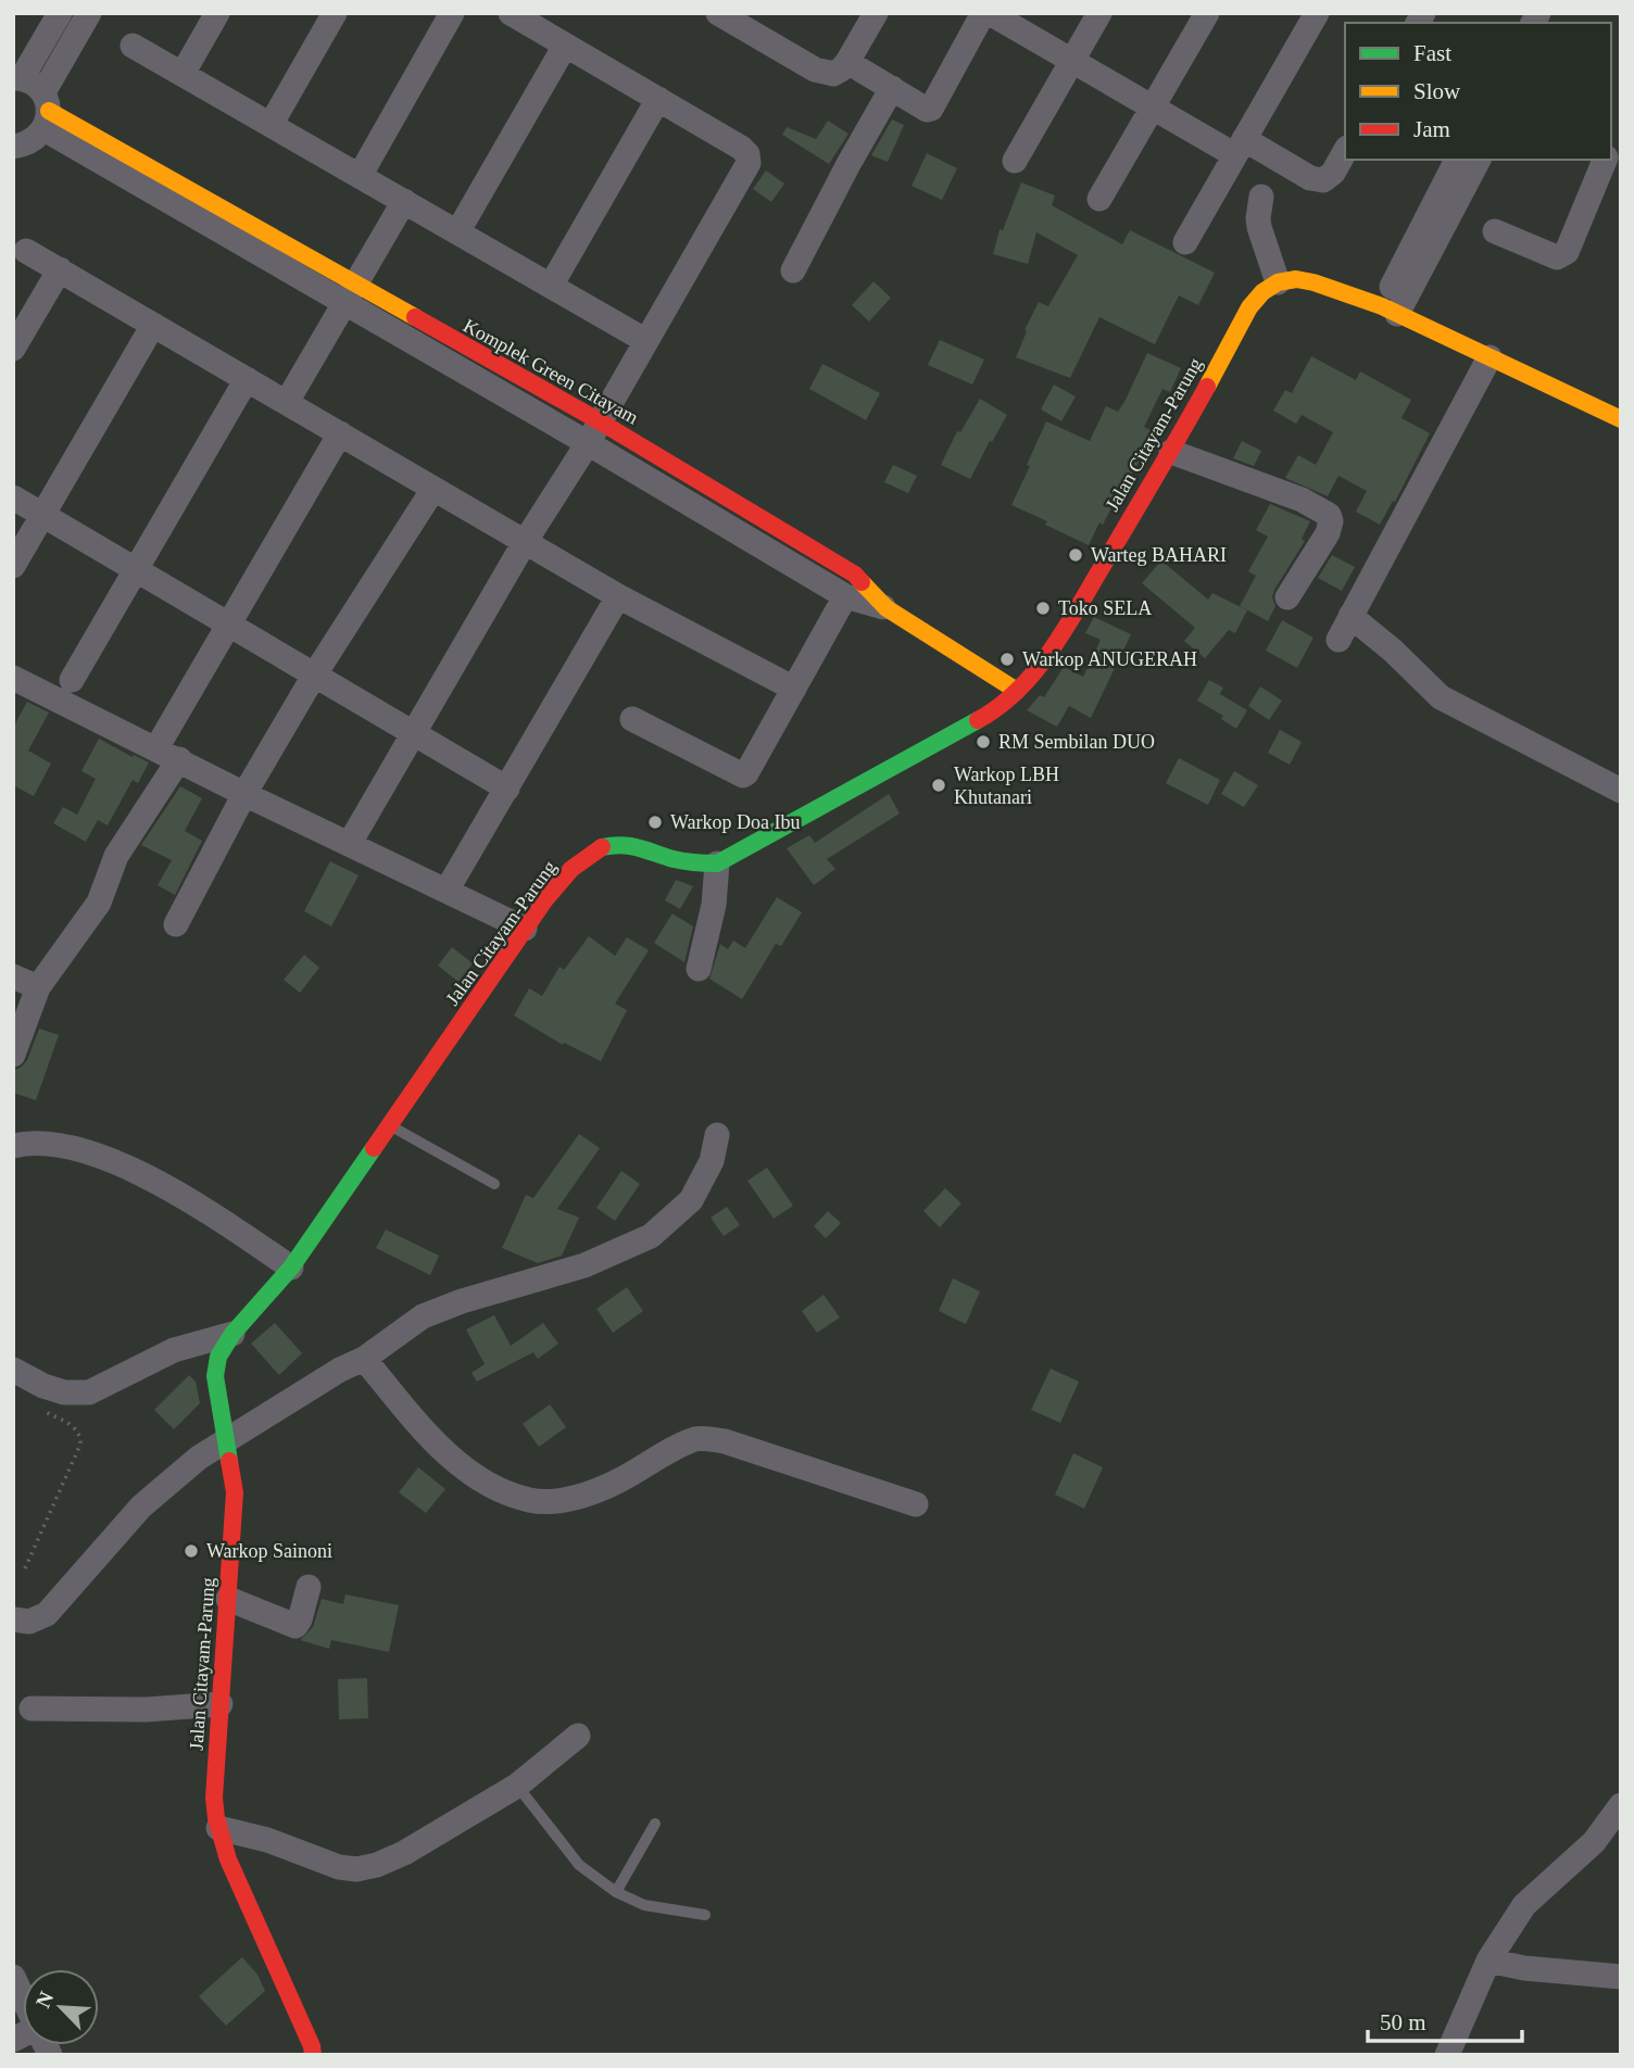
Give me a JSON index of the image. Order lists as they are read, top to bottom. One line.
{"streets":{"street":["Komplek Green Citayam","Jalan Citayam-Parung"]},"crossings":[["Komplek Green Citayam","Jalan Citayam-Parung"]],"places":["Warteg BAHARI","Toko SELA","Warkop ANUGERAH","RM Sembilan DUO","Warkop LBH Khutanari","Warkop Doa Ibu","Warkop Sainoni"],"legend":["Fast","Slow","Jam"],"scale_bar":"50 m","north":"top left"}
